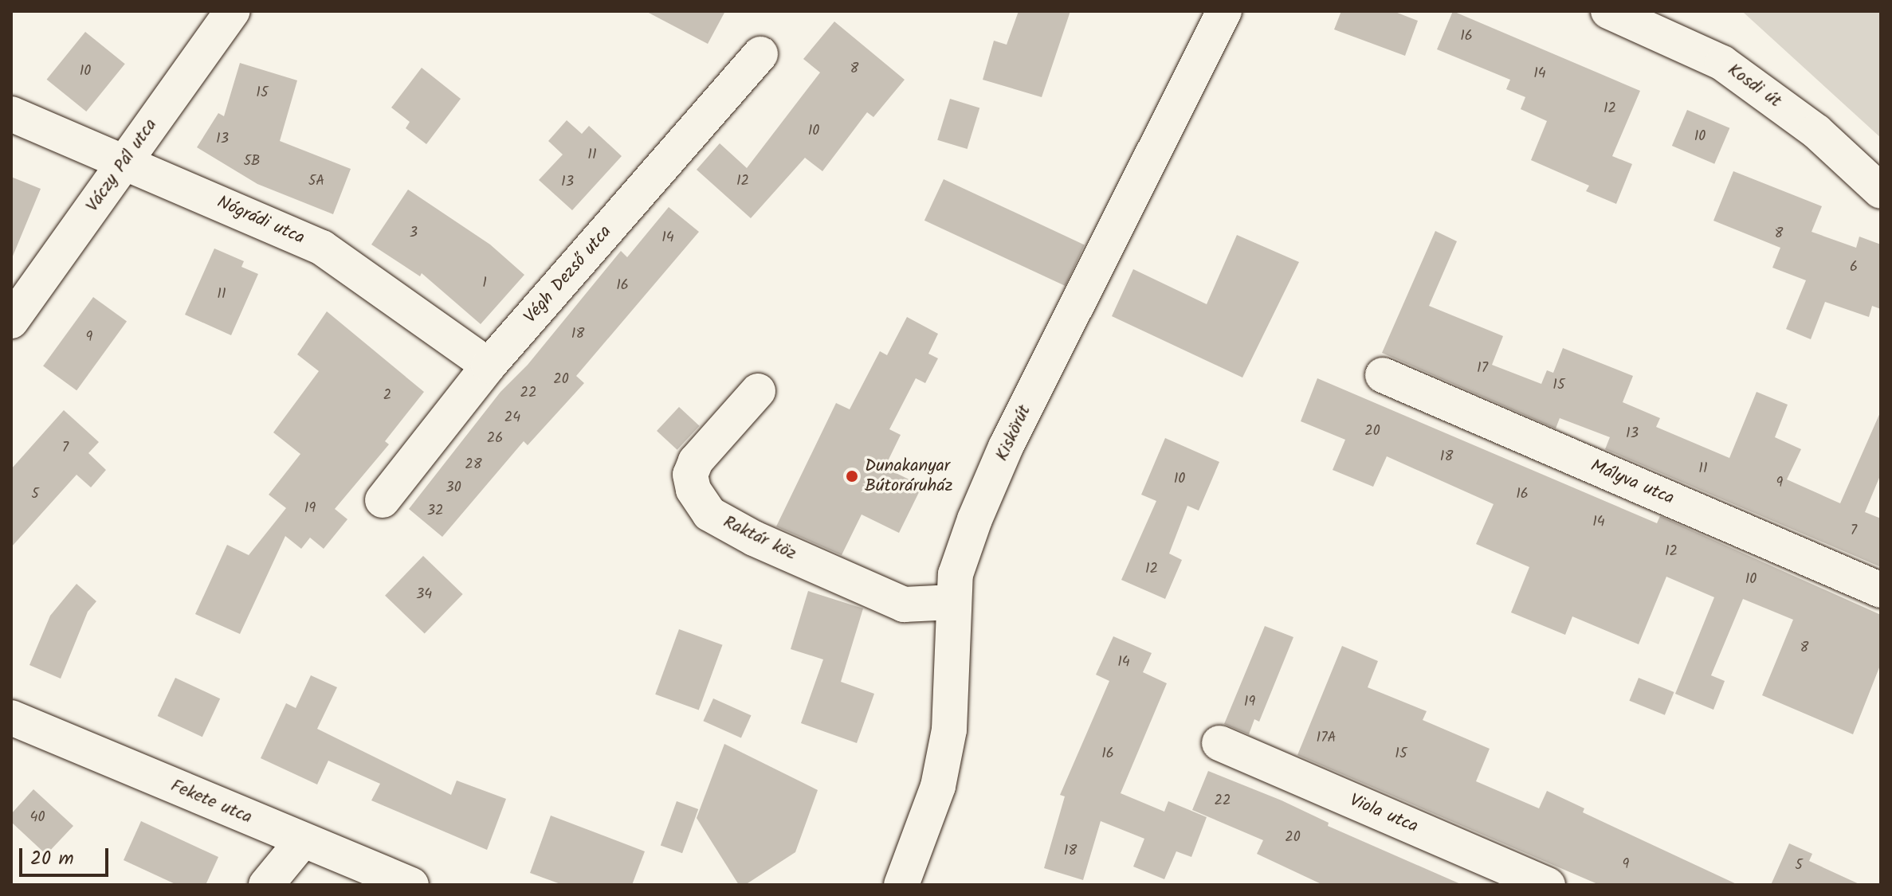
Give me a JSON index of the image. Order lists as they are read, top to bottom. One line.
{"streets":{"street":["Kosdi út","Váczy Pál utca","Nógrádi utca","Végh Dezső utca","Kiskörút","Mályva utca","Raktár köz","Fekete utca","Viola utca"]},"crossings":[["Váczy Pál utca","Nógrádi utca"],["Nógrádi utca","Végh Dezső utca"],["Kiskörút","Raktár köz"]],"places":["Dunakanyar Bútoráruház"],"house_numbers":["16","8","10","14","15","12","10","10","13","11","5B","5A","12","13","3","8","14","6","1","16","11","18","9","17","20","15","22","2","24","20","13","26","7","18","28","11","10","9","30","5","16","19","32","14","7","12","12","10","34","8","14","19","17A","16","15","22","40","20","18","9","5"],"scale_bar":"20 m"}
